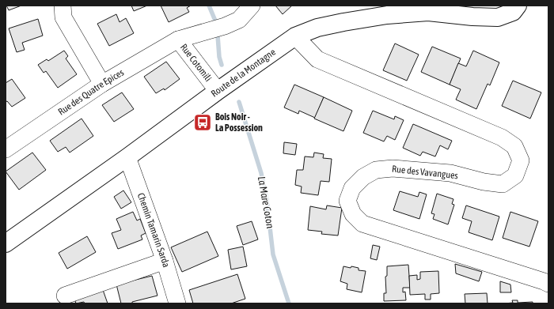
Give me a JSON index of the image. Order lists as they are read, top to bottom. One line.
{"streets":{"main road":["Route de la Montagne"],"street":["Rue Cotomili","Rue des Quatre Epices","Rue des Vavangues","Chemin Tamarin Sarda"]},"crossings":[["Rue Cotomili","Route de la Montagne"],["Rue Cotomili","Rue des Quatre Epices"],["Route de la Montagne","Rue des Vavangues"],["Route de la Montagne","Chemin Tamarin Sarda"]],"water":["La Mare Coton"],"places":{"bus stop":["Bois Noir - La Possession"]}}
